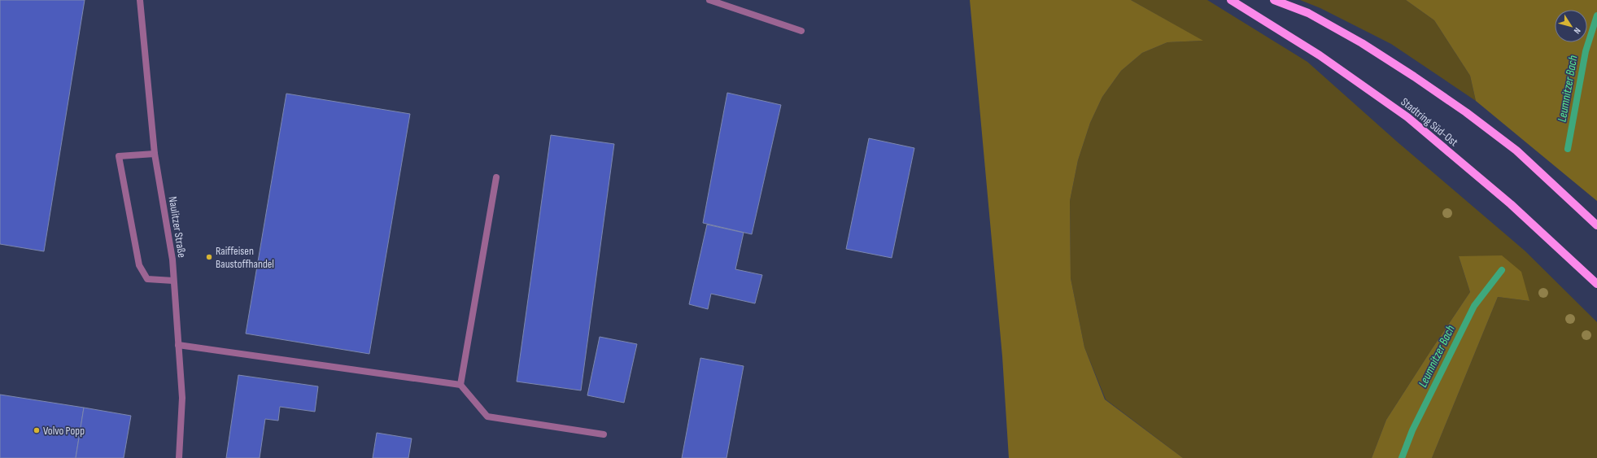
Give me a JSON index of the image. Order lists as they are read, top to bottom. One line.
{"streets":{"main road":["Stadtring Süd-Ost"],"street":["Naulitzer Straße"]},"water":["Leumnitzer Bach"],"places":["Raiffeisen Baustoffhandel","Volvo Popp"],"north":"bottom right"}
